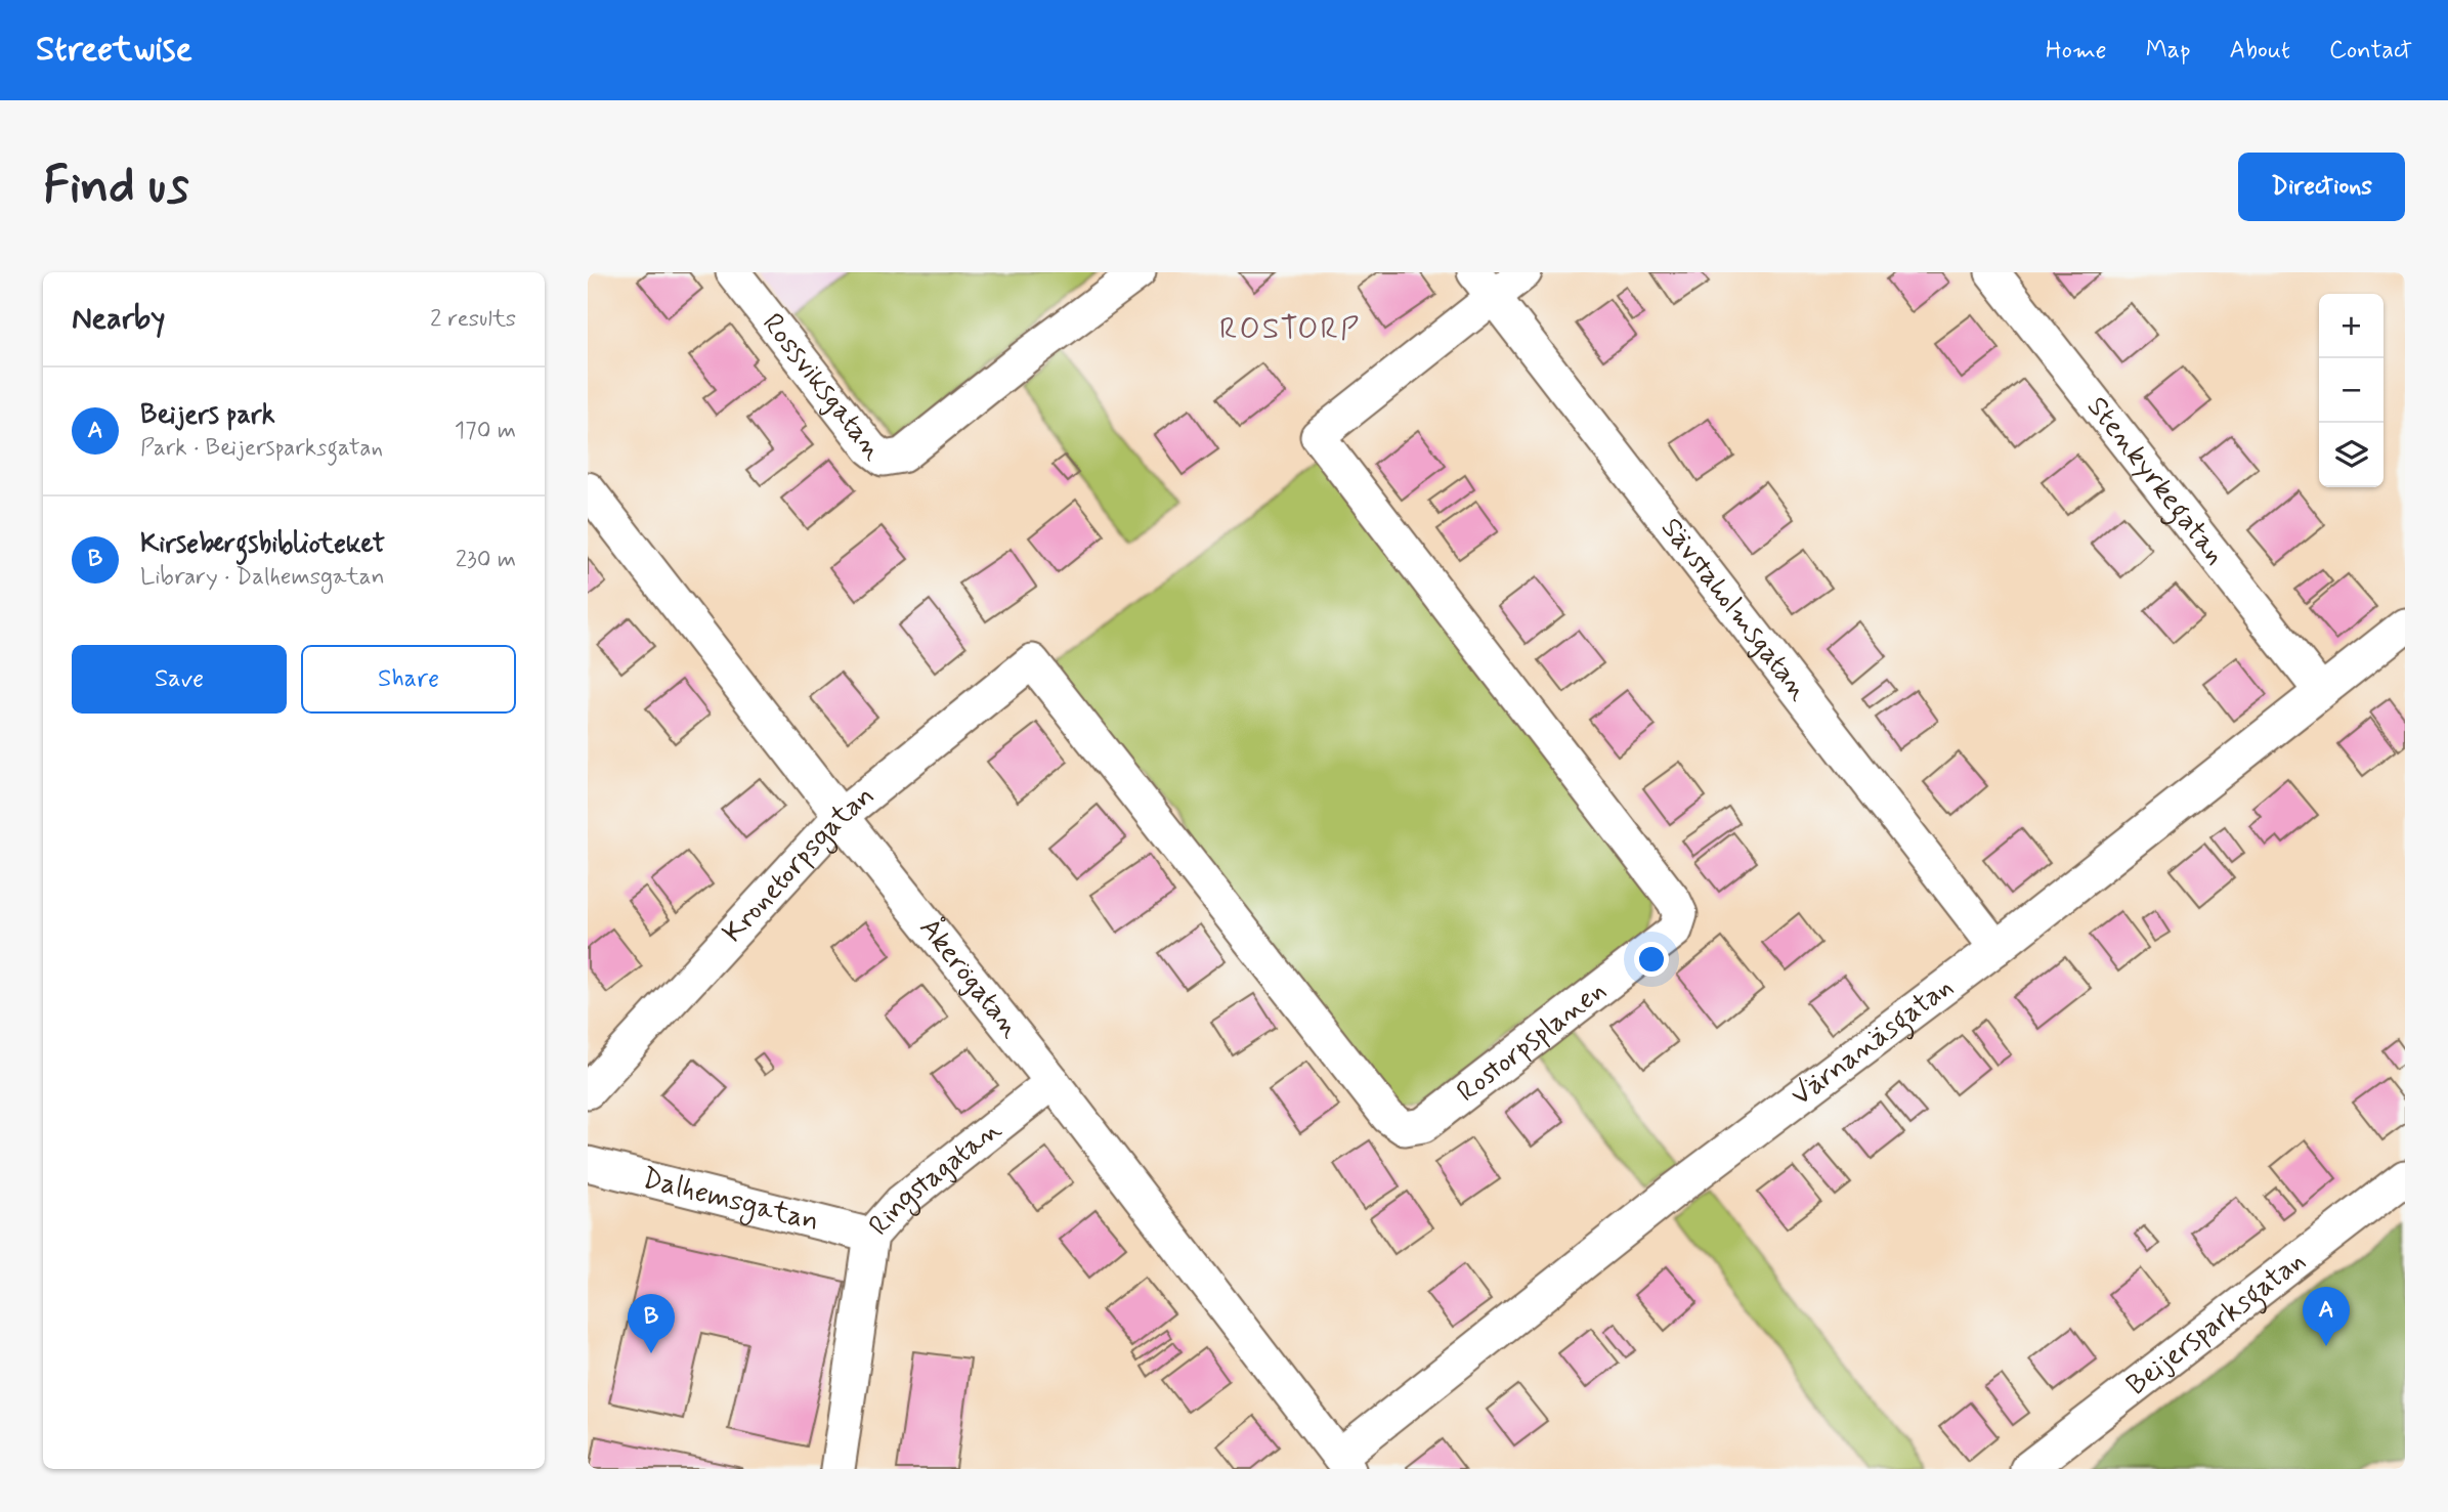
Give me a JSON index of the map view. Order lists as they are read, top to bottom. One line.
{"streets":{"street":["Rossviksgatan","Stenkyrkegatan","Sävstaholmsgatan","Kronetorpsgatan","Åkerögatan","Rostorpsplanen","Värnanäsgatan","Ringstagatan","Dalhemsgatan","Beijersparksgatan"]},"crossings":[["Stenkyrkegatan","Värnanäsgatan"],["Sävstaholmsgatan","Rostorpsplanen"],["Sävstaholmsgatan","Värnanäsgatan"],["Kronetorpsgatan","Åkerögatan"],["Kronetorpsgatan","Rostorpsplanen"],["Åkerögatan","Värnanäsgatan"],["Åkerögatan","Ringstagatan"],["Ringstagatan","Dalhemsgatan"]],"districts":["ROSTORP"],"page":{"header":"Streetwise","nav":["Home","Map","About","Contact"],"buttons":["Directions",["Save","Share"]],"title":"Find us","heading":["Nearby","2 results"],"map_buttons":["+","−"],"list":[{"mark":"A","name":"Beijers park","note":"Park · Beijersparksgatan","value":"170 m"},{"mark":"B","name":"Kirsebergsbiblioteket","note":"Library · Dalhemsgatan","value":"230 m"}],"pins":["A","B"]}}
